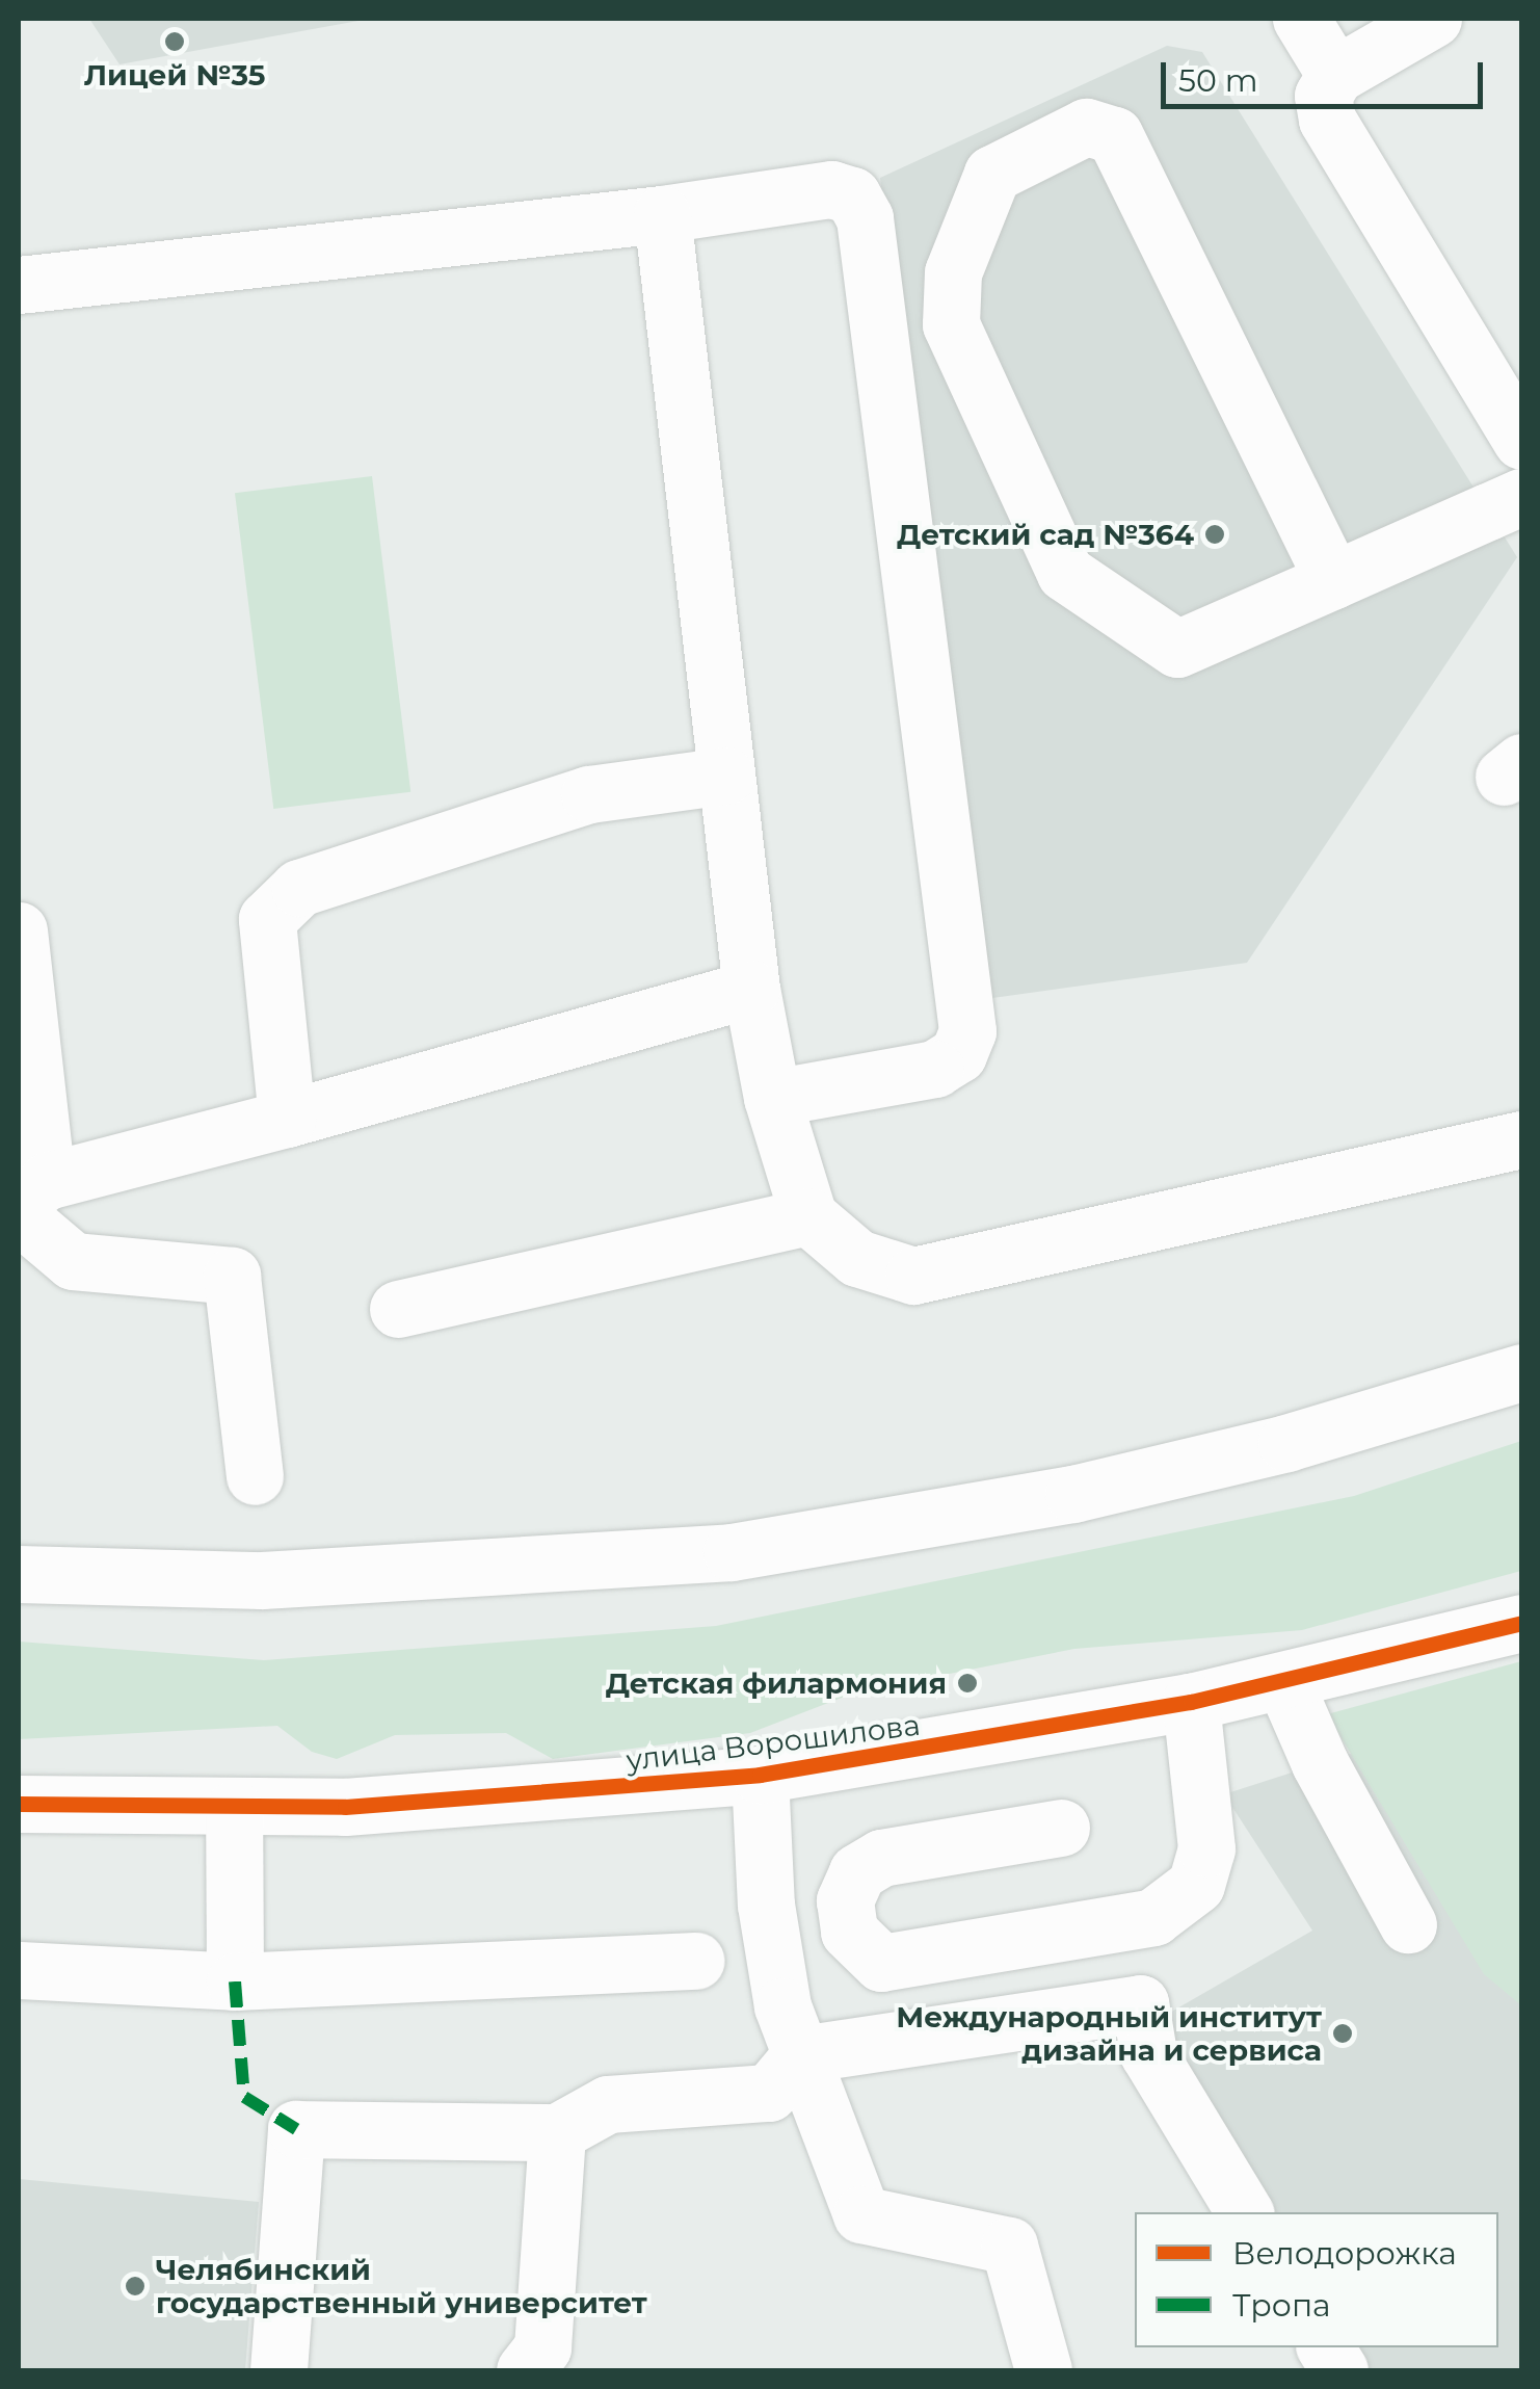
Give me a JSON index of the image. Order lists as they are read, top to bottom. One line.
{"streets":{"street":["улица Ворошилова"]},"places":["Лицей №35","Детский сад №364","Детская филармония","Международный институт дизайна и сервиса","Челябинский государственный университет"],"legend":["Велодорожка","Тропа"],"scale_bar":"50 m"}
